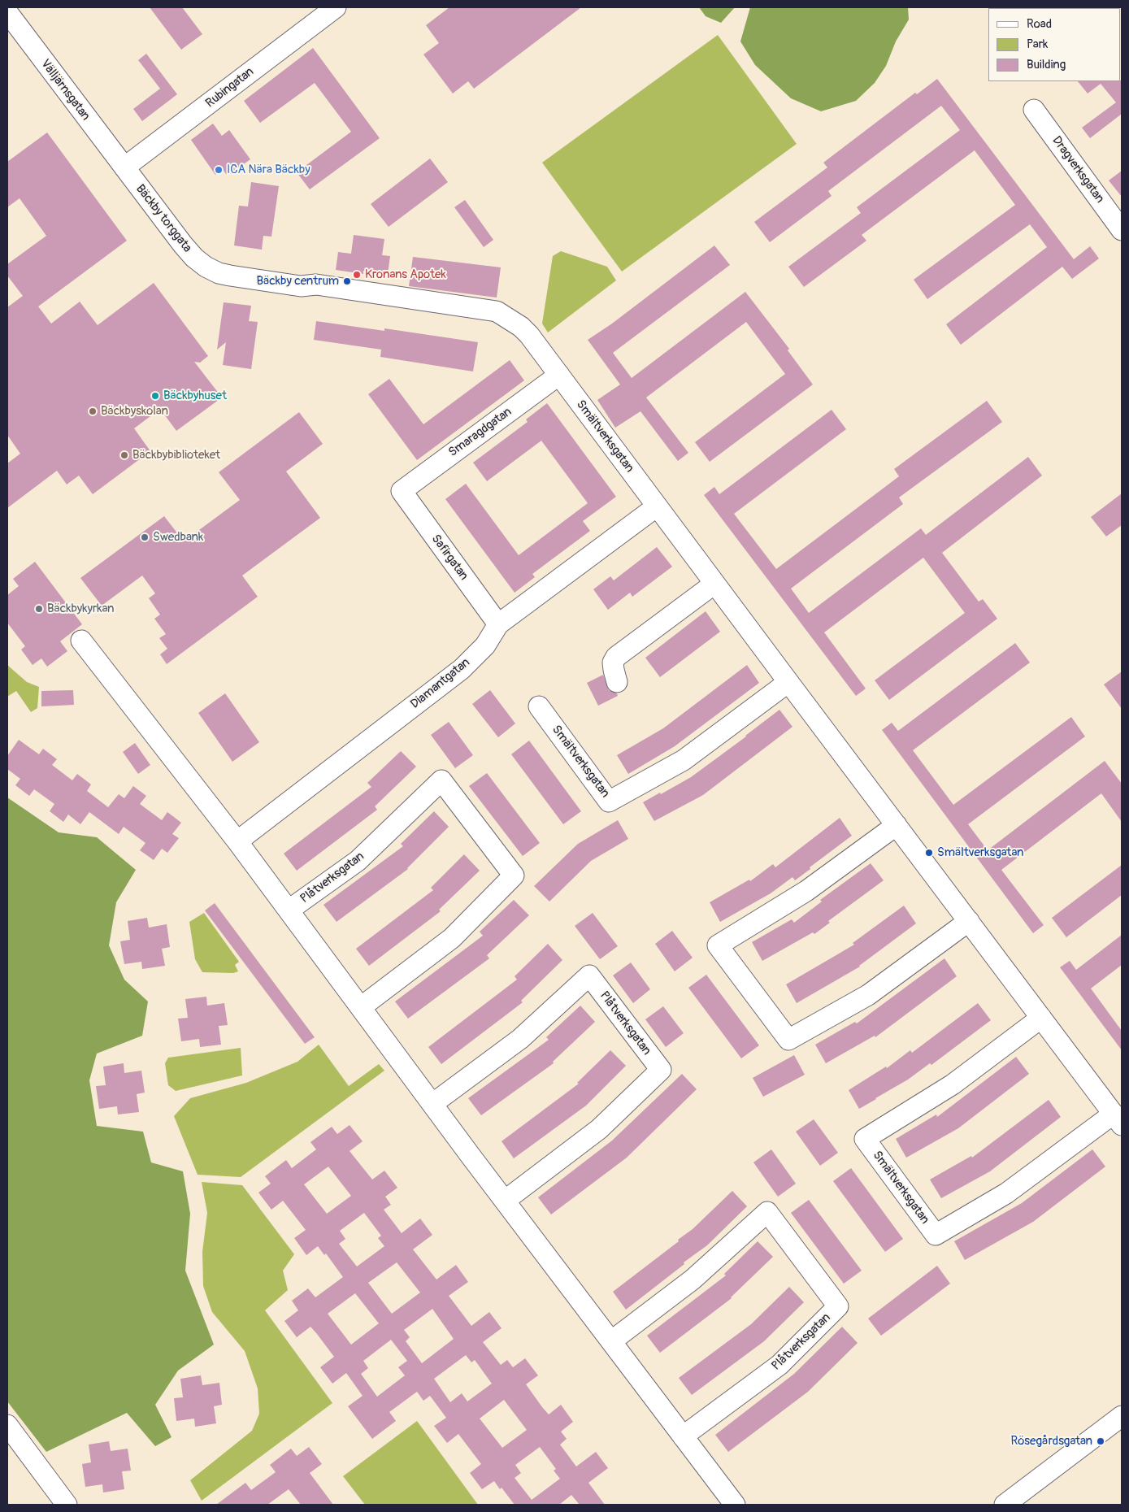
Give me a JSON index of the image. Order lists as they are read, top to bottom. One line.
{"streets":{"street":["Rubingatan","Välljärnsgatan","Dragverksgatan","Bäckby torggata","Smaragdgatan","Smältverksgatan","Safirgatan","Diamantgatan","Plåtverksgatan"]},"crossings":[["Rubingatan","Välljärnsgatan"],["Rubingatan","Bäckby torggata"],["Välljärnsgatan","Bäckby torggata"],["Bäckby torggata","Smältverksgatan"],["Smaragdgatan","Smältverksgatan"],["Smaragdgatan","Safirgatan"],["Smältverksgatan","Diamantgatan"],["Safirgatan","Diamantgatan"],["Diamantgatan","Plåtverksgatan"]],"places":["ICA Nära Bäckby","Kronans Apotek","Bäckby centrum","Bäckbyhuset","Bäckbyskolan","Bäckbybiblioteket","Swedbank","Bäckbykyrkan","Smältverksgatan","Rösegårdsgatan"],"legend":["Road","Park","Building"]}
